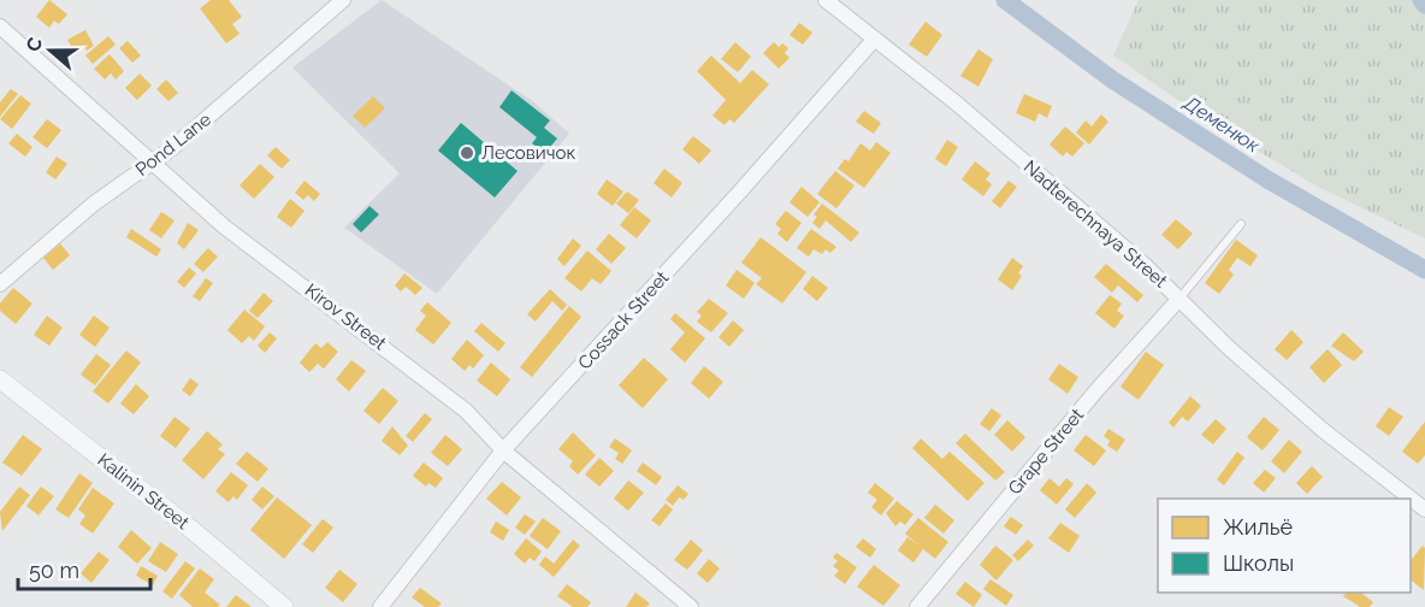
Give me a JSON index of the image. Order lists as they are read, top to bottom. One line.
{"streets":{"street":["Pond Lane","Nadterechnaya Street","Kirov Street","Cossack Street","Grape Street","Kalinin Street"]},"crossings":[["Pond Lane","Kirov Street"],["Nadterechnaya Street","Cossack Street"],["Nadterechnaya Street","Grape Street"],["Kirov Street","Cossack Street"]],"water":["Деменюк"],"places":["Лесовичок"],"legend":["Жильё","Школы"],"scale_bar":"50 m","north":"left"}
